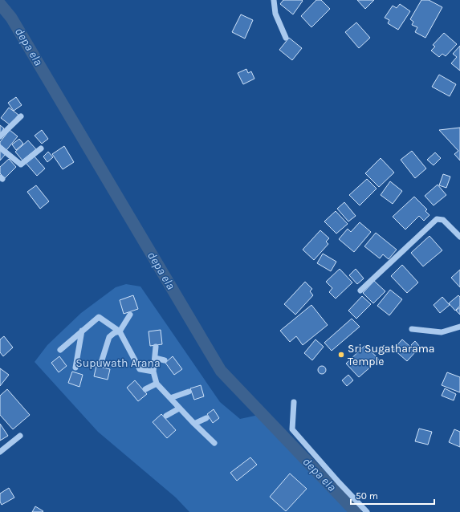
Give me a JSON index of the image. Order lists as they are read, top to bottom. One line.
{"water":["depa ela"],"parks":["Supuwath Arana"],"places":["Sri Sugatharama Temple"],"scale_bar":"50 m"}
